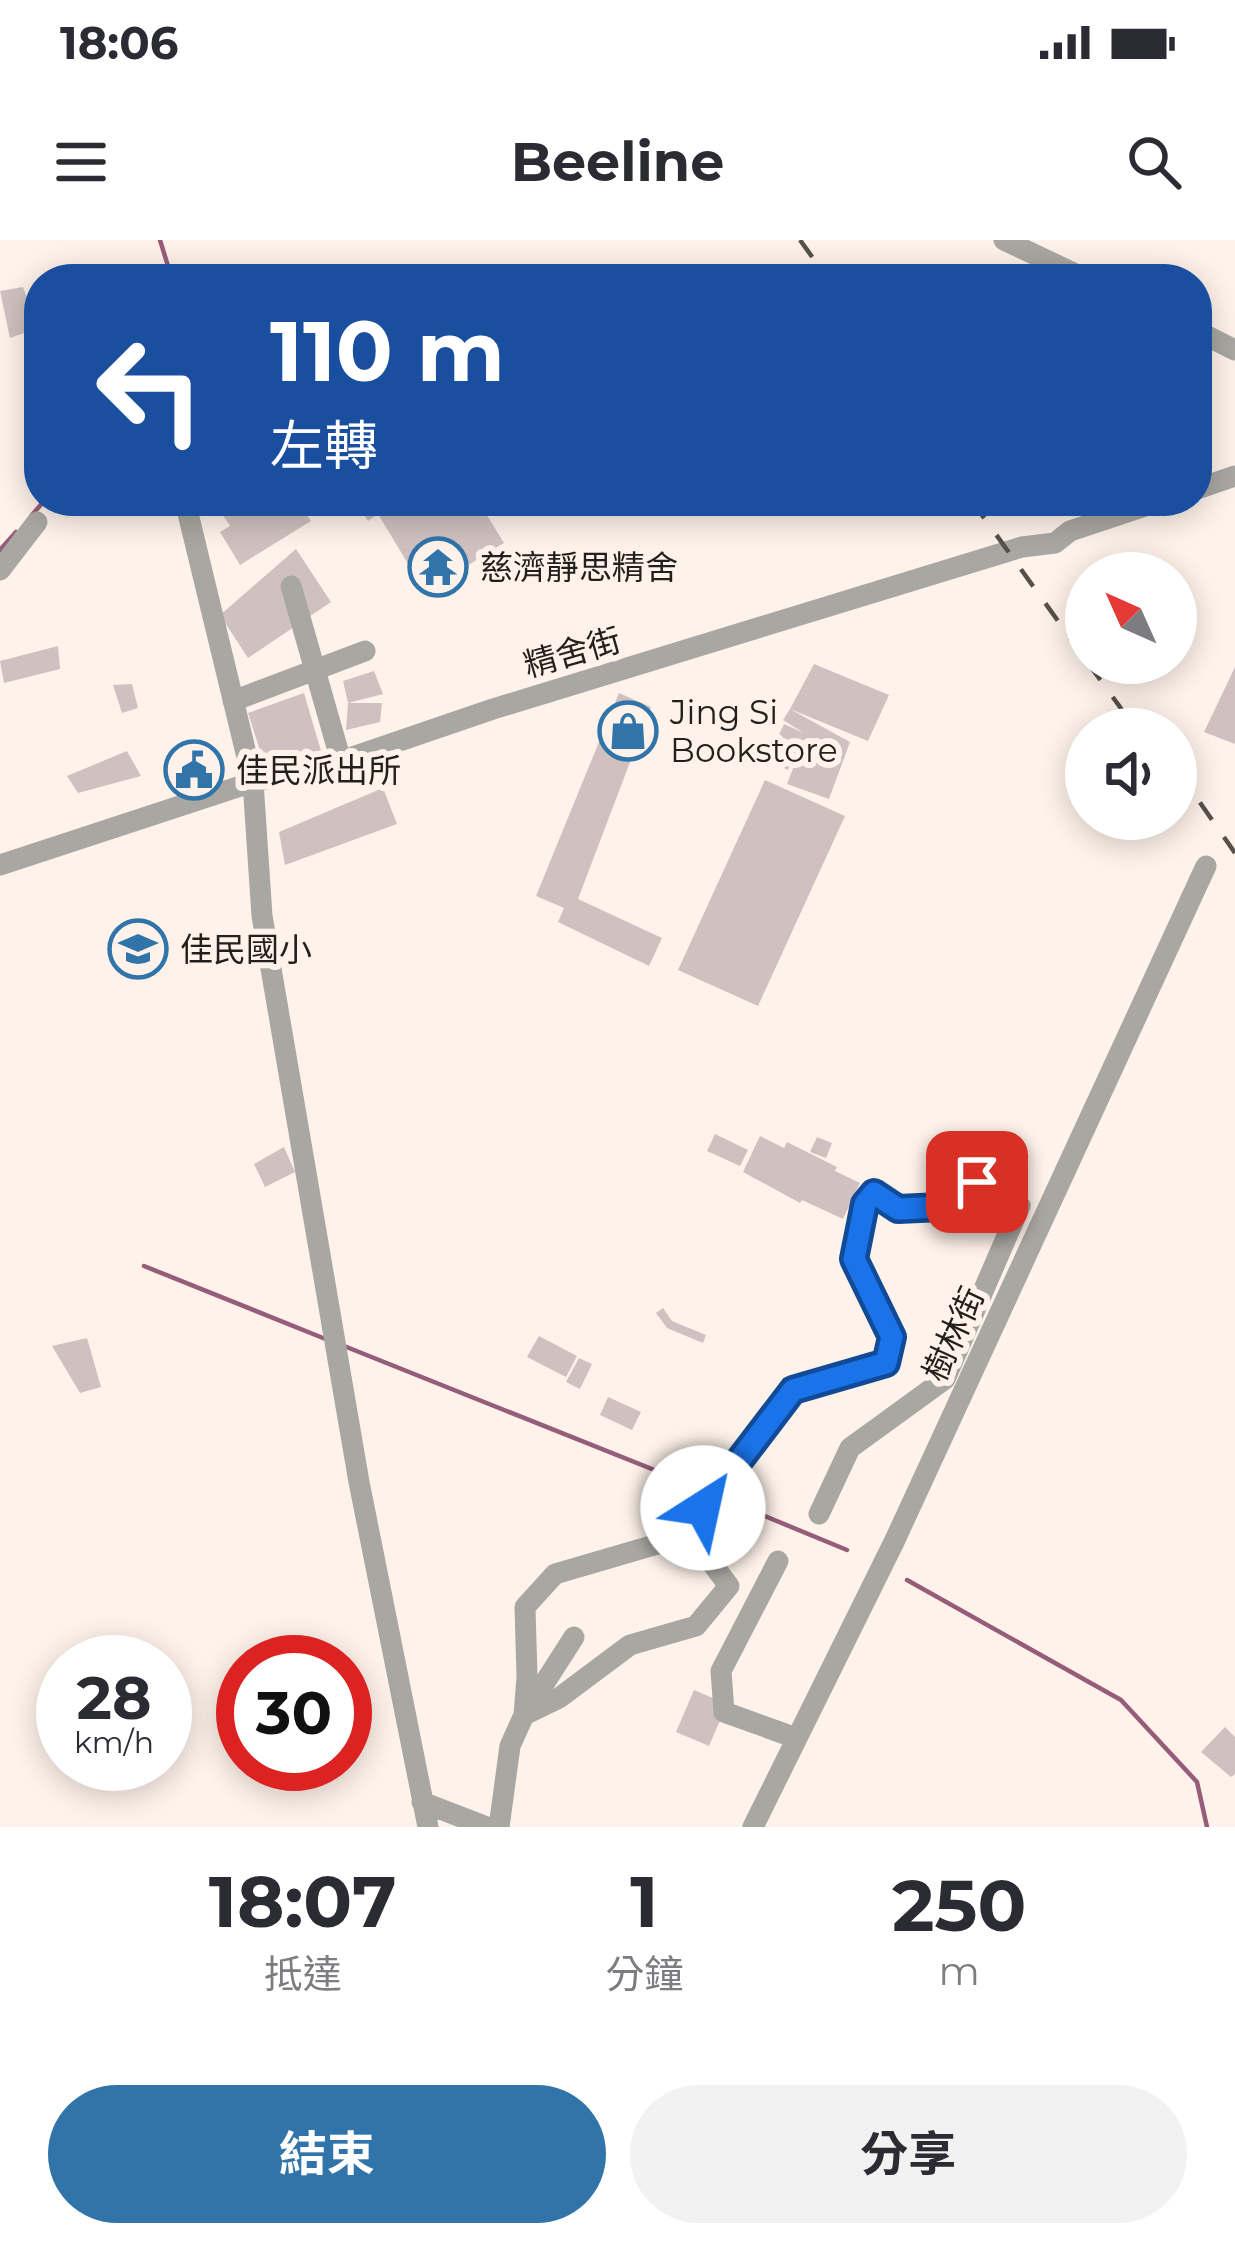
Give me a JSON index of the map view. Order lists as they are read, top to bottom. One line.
{"streets":{"street":["精舍街","樹林街"]},"places":{"temple":["慈濟靜思精舍"],"shop":["Jing Si Bookstore"],"public building":["佳民派出所"],"school or university":["佳民國小"]},"north":"top left","page":{"status":"18:06","header":"Beeline","turn":["110 m","左轉"],"speed":"28 km/h","limit":"30","eta":["18:07","抵達","1","分鐘","250","m"],"buttons":["結束","分享"]}}
